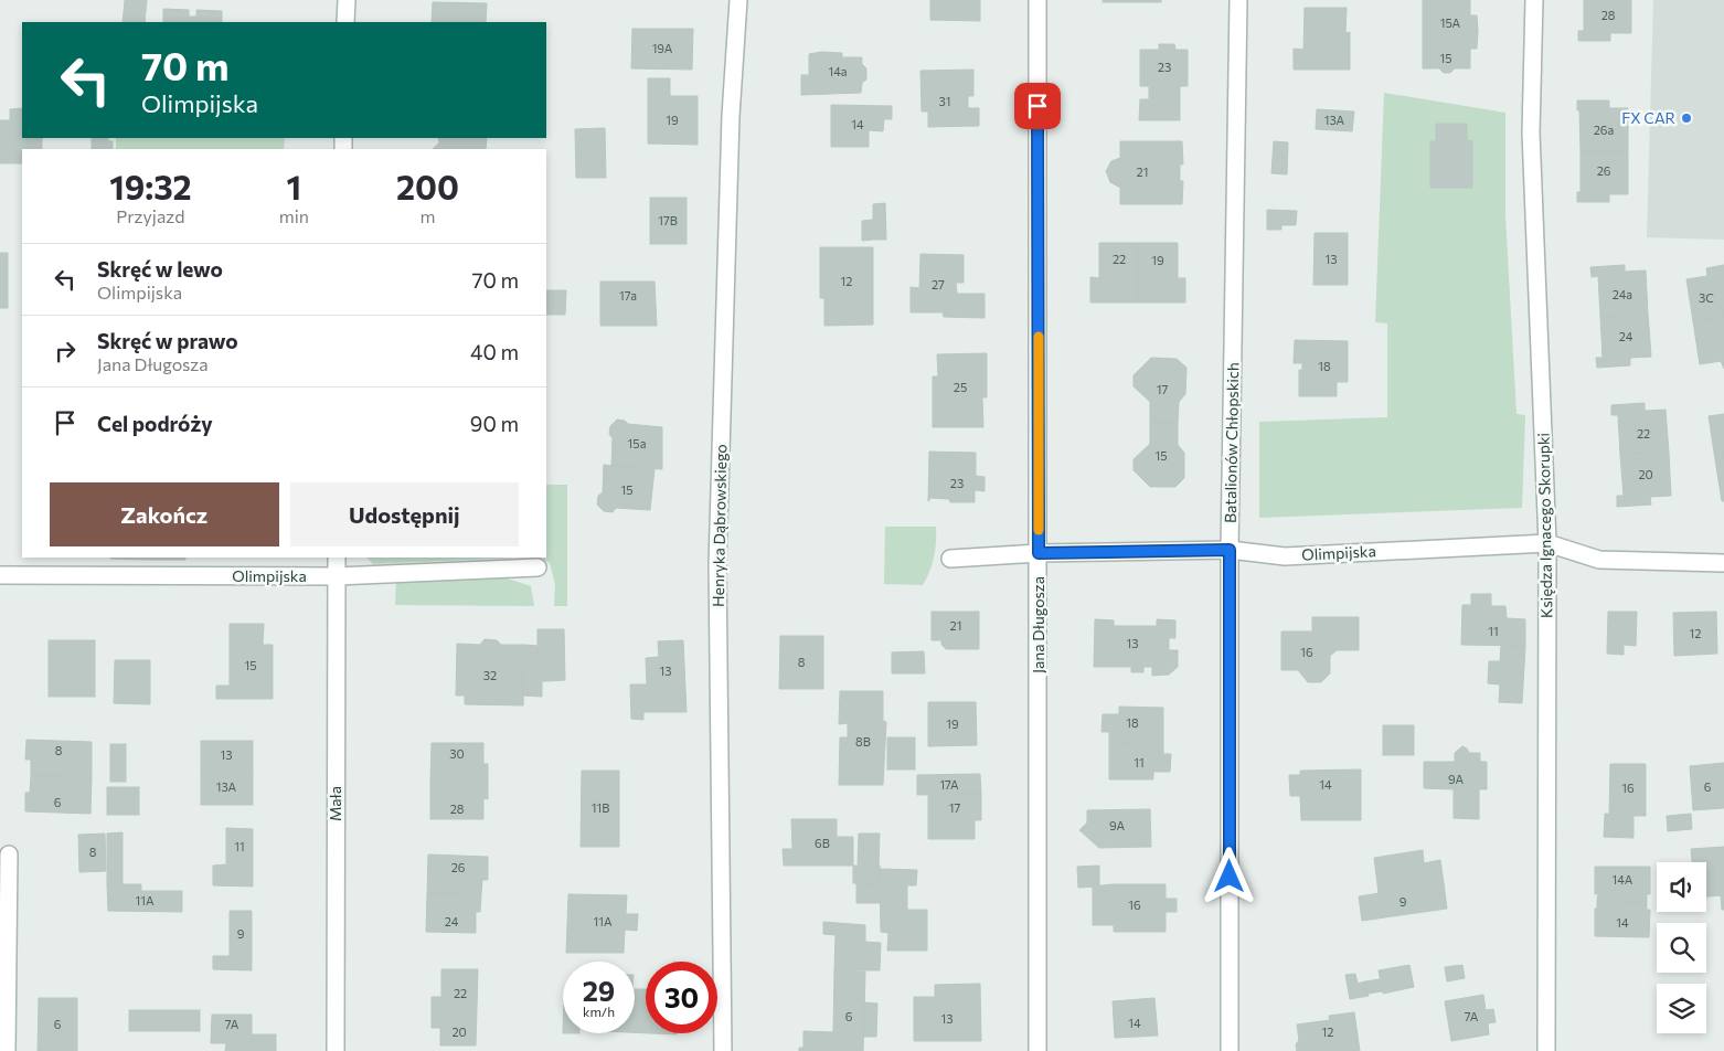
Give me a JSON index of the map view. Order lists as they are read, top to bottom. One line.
{"streets":{"street":["Batalionów Chłopskich","Henryka Dąbrowskiego","Księdza Ignacego Skorupki","Olimpijska","Jana Długosza","Mała"]},"crossings":[["Batalionów Chłopskich","Olimpijska"],["Księdza Ignacego Skorupki","Olimpijska"],["Olimpijska","Jana Długosza"],["Olimpijska","Mała"]],"places":["FX CAR"],"house_numbers":["28","15A","19A","15","23","14a","31","19","13A","14","26a","26","21","17B","22","13","19","12","27","24a","17a","3C","24","18","25","17","22","15a","15","20","23","15","21","11","12","13","16","8","15","13","32","18","19","8B","8","30","13","11","9A","17A","14","13A","6","16","6","11B","17","28","9A","6B","11","8","26","14A","11A","9","16","24","11A","14","9","22","6","7A","13","14","6","7A","20","12"],"page":{"turn":["70 m","Olimpijska"],"eta":["19:32","Przyjazd","1","min","200","m"],"list":[{"name":"Skręć w lewo","note":"Olimpijska","value":"70 m"},{"name":"Skręć w prawo","note":"Jana Długosza","value":"40 m"},{"name":"Cel podróży","value":"90 m"}],"buttons":["Zakończ","Udostępnij"],"speed":"29 km/h","limit":"30"}}
